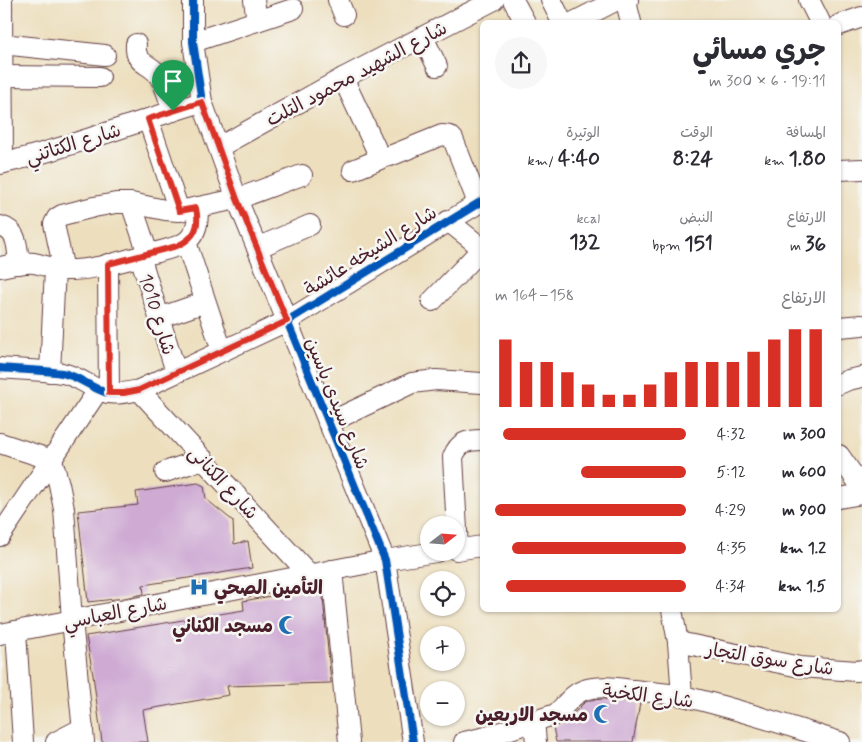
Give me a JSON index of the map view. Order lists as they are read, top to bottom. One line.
{"streets":{"street":["شارع الشهيد محمود التلت","شارع الكتاتني","شارع الشيخه عائشة","شارع 1010","شارع سيدى ياسين","شارع الكنانى","شارع العباسي","شارع سوق التجار","شارع الكخية"]},"crossings":[["شارع الشهيد محمود التلت","شارع سيدى ياسين"],["شارع الكتاتني","شارع سيدى ياسين"],["شارع الشيخه عائشة","شارع 1010"],["شارع الشيخه عائشة","شارع سيدى ياسين"],["شارع الشيخه عائشة","شارع الكنانى"],["شارع سيدى ياسين","شارع العباسي"],["شارع الكنانى","شارع العباسي"]],"places":{"hospital":["التأمين الصحي"],"mosque":["مسجد الكناني","مسجد الاربعين"]},"north":"right","page":{"heading":["جري مسائي","19:11 · 6 × 300 m"],"stats":[["المسافة","1.80 km"],["الوقت","8:24"],["الوتيرة","4:40 /km"],["الارتفاع","36 m"],["النبض","151 bpm"],["kcal","132"]],"chart":["الارتفاع","158–164 m"],"list":[{"name":"300 m","note":"4:32"},{"name":"600 m","note":"5:12"},{"name":"900 m","note":"4:29"},{"name":"1.2 km","note":"4:35"},{"name":"1.5 km","note":"4:34"}],"map_buttons":["+","−"]}}
